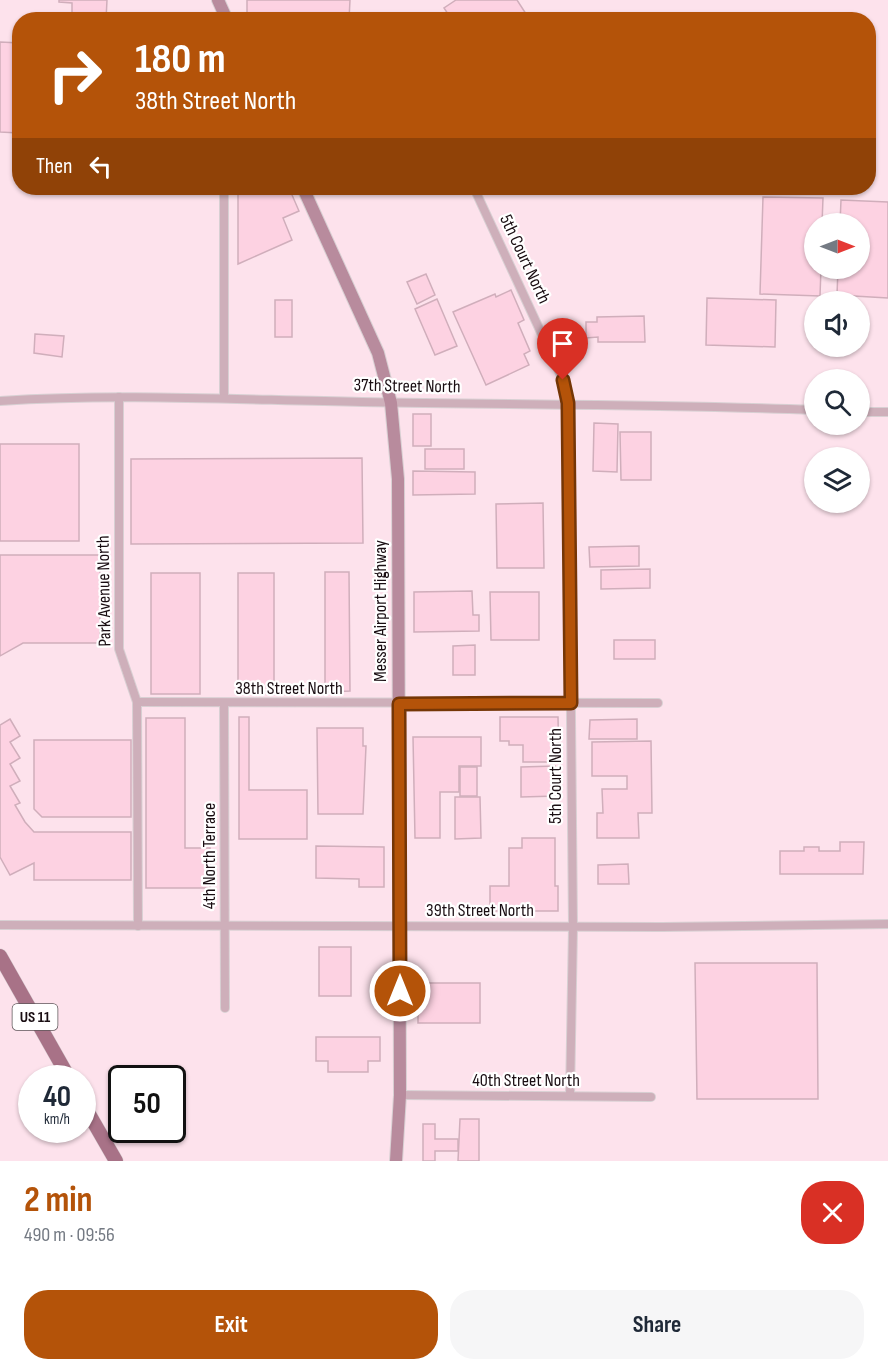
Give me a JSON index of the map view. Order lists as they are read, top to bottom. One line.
{"streets":{"main road":["Messer Airport Highway","US 11"],"street":["5th Court North","37th Street North","Park Avenue North","38th Street North","4th North Terrace","39th Street North","40th Street North"]},"crossings":[["5th Court North","37th Street North"],["5th Court North","38th Street North"],["5th Court North","39th Street North"],["5th Court North","40th Street North"],["37th Street North","Park Avenue North"],["37th Street North","Messer Airport Highway"],["Park Avenue North","38th Street North"],["Park Avenue North","39th Street North"],["Messer Airport Highway","38th Street North"],["Messer Airport Highway","39th Street North"],["Messer Airport Highway","40th Street North"],["38th Street North","4th North Terrace"],["4th North Terrace","39th Street North"]],"north":"right","page":{"turn":["180 m","38th Street North"],"then":"Then","speed":"40 km/h","limit":"50","heading":["2 min","490 m · 09:56"],"buttons":["Exit","Share"]}}
